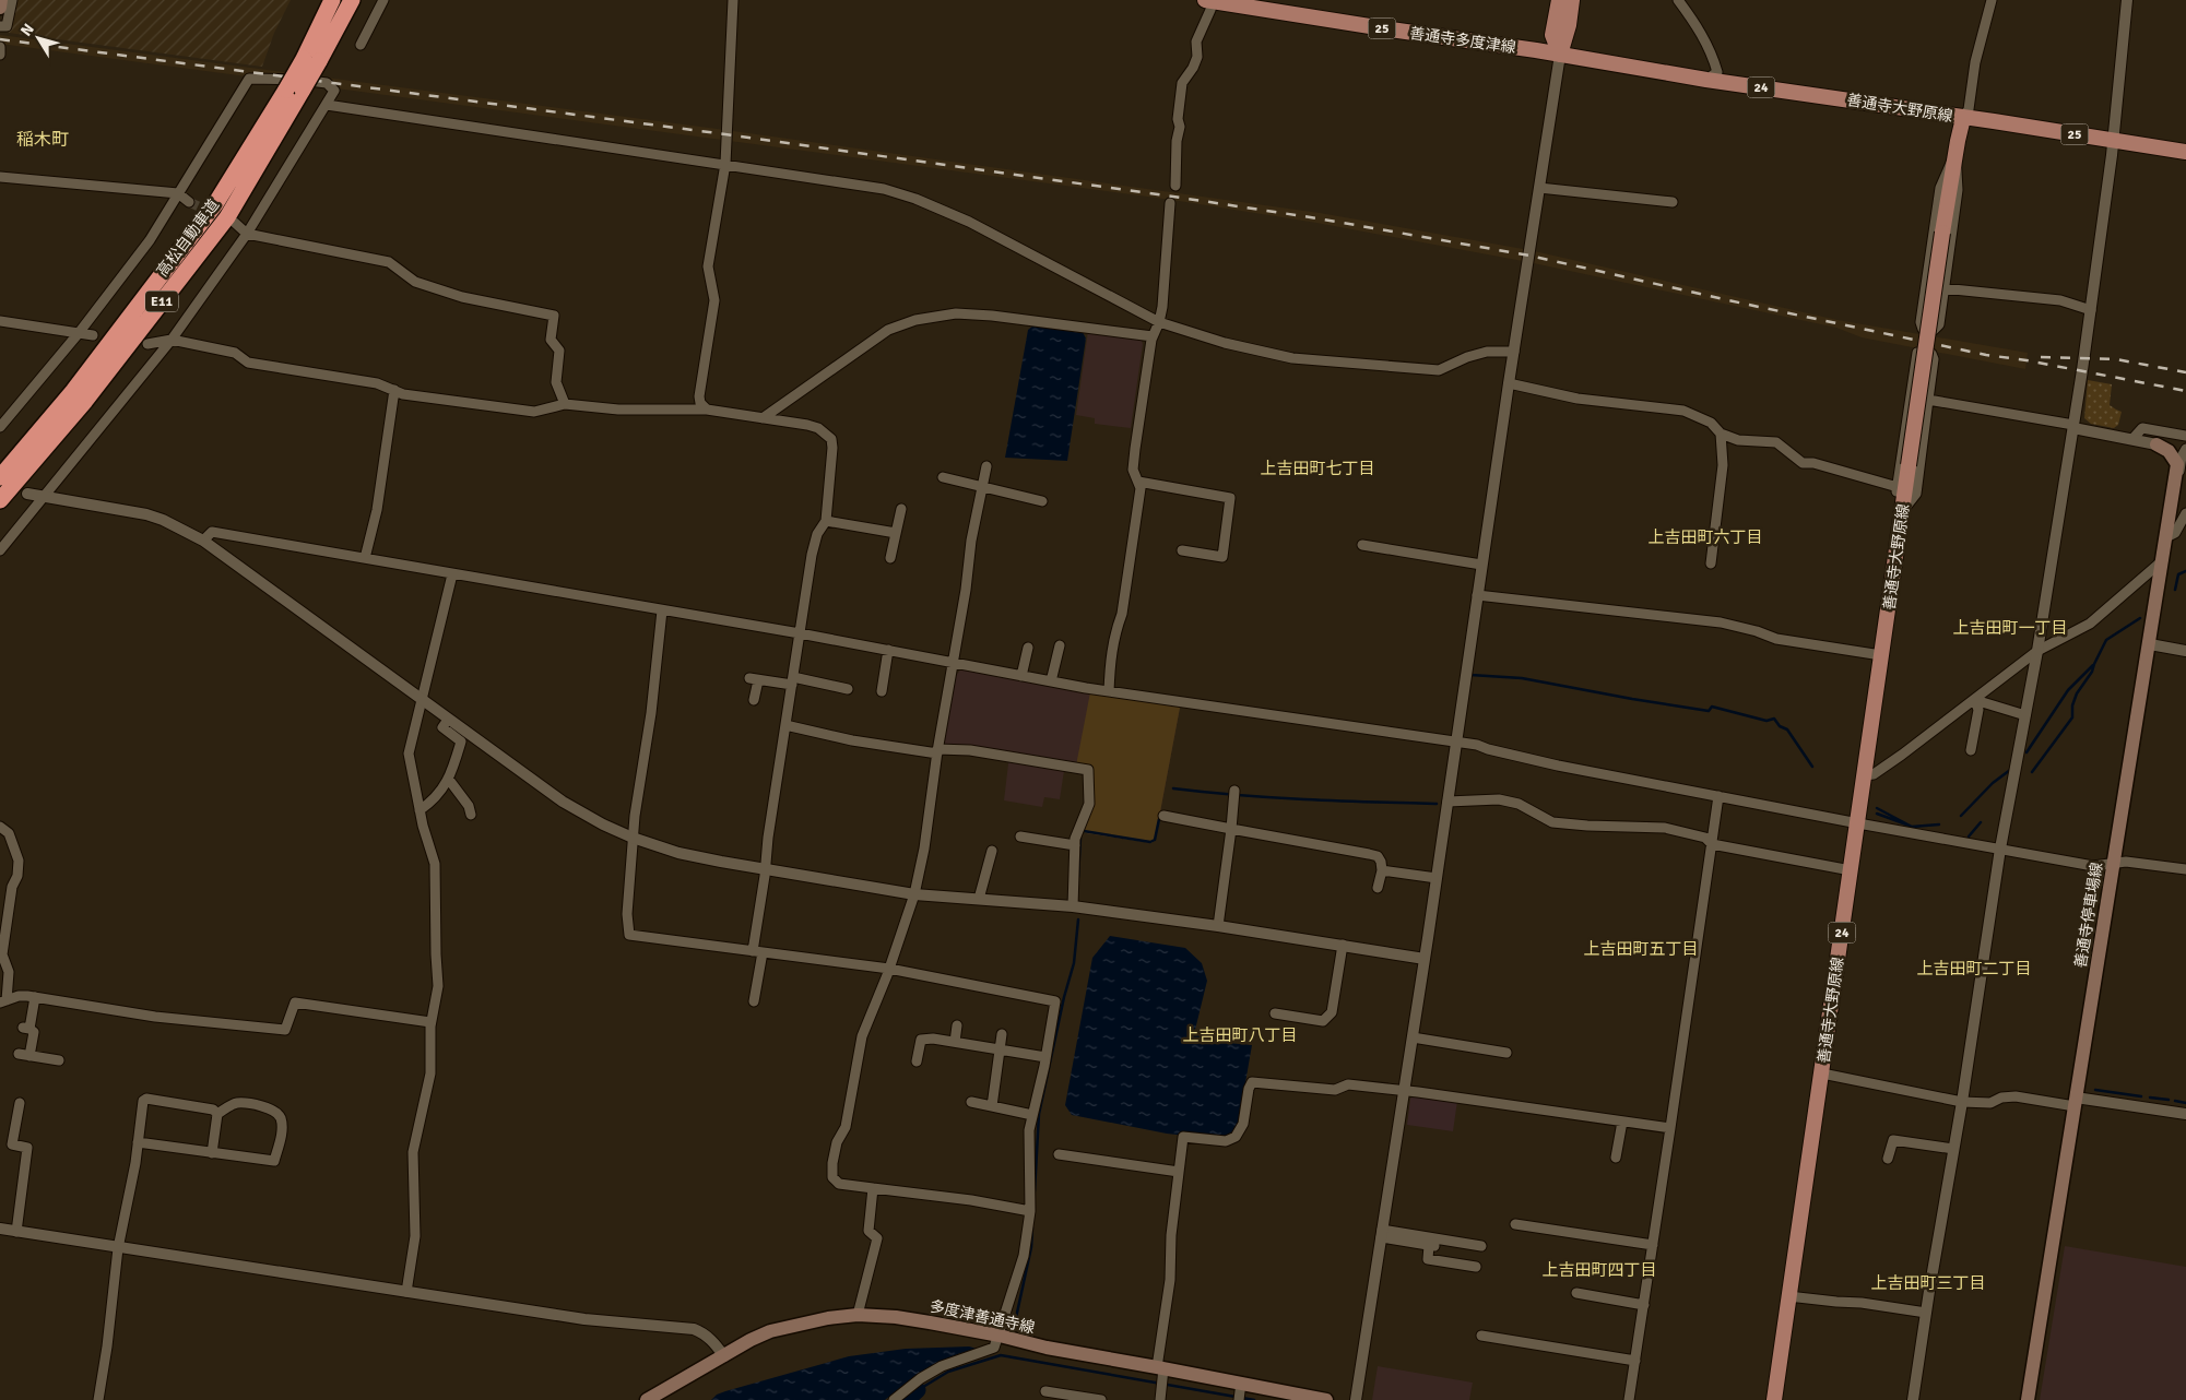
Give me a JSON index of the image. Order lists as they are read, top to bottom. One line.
{"streets":{"highway":["高松自動車道","E11"],"main road":["25","善通寺多度津線","24","善通寺大野原線","善通寺停車場線","多度津善通寺線"]},"crossings":[["25","善通寺大野原線"],["善通寺多度津線","善通寺大野原線"]],"districts":["稲木町","上吉田町七丁目","上吉田町六丁目","上吉田町一丁目","上吉田町五丁目","上吉田町二丁目","上吉田町八丁目","上吉田町四丁目","上吉田町三丁目"],"north":"top left"}
